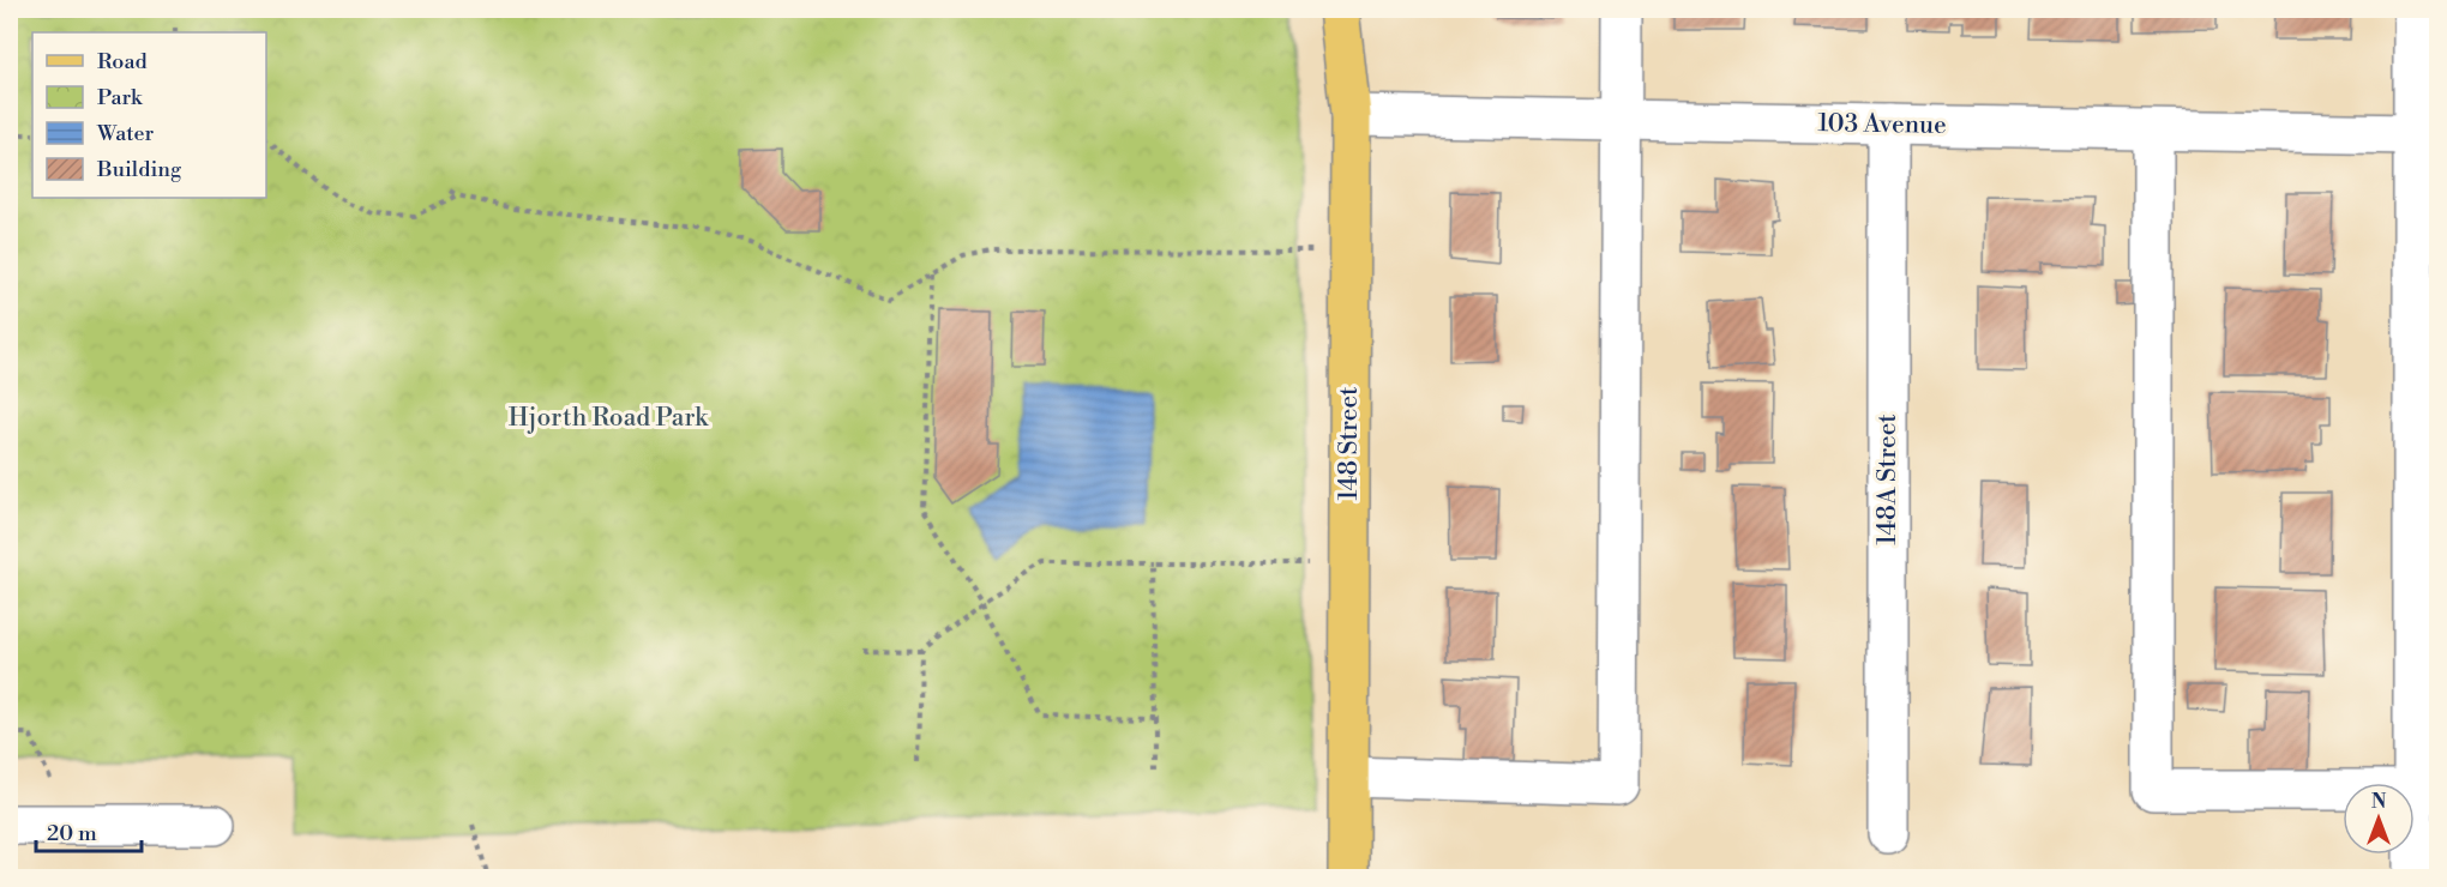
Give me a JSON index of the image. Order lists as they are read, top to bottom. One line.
{"streets":{"main road":["148 Street"],"street":["103 Avenue","148A Street"]},"crossings":[["103 Avenue","148 Street"],["103 Avenue","148A Street"]],"parks":["Hjorth Road Park"],"legend":["Road","Park","Water","Building"],"scale_bar":"20 m","north":"top"}
